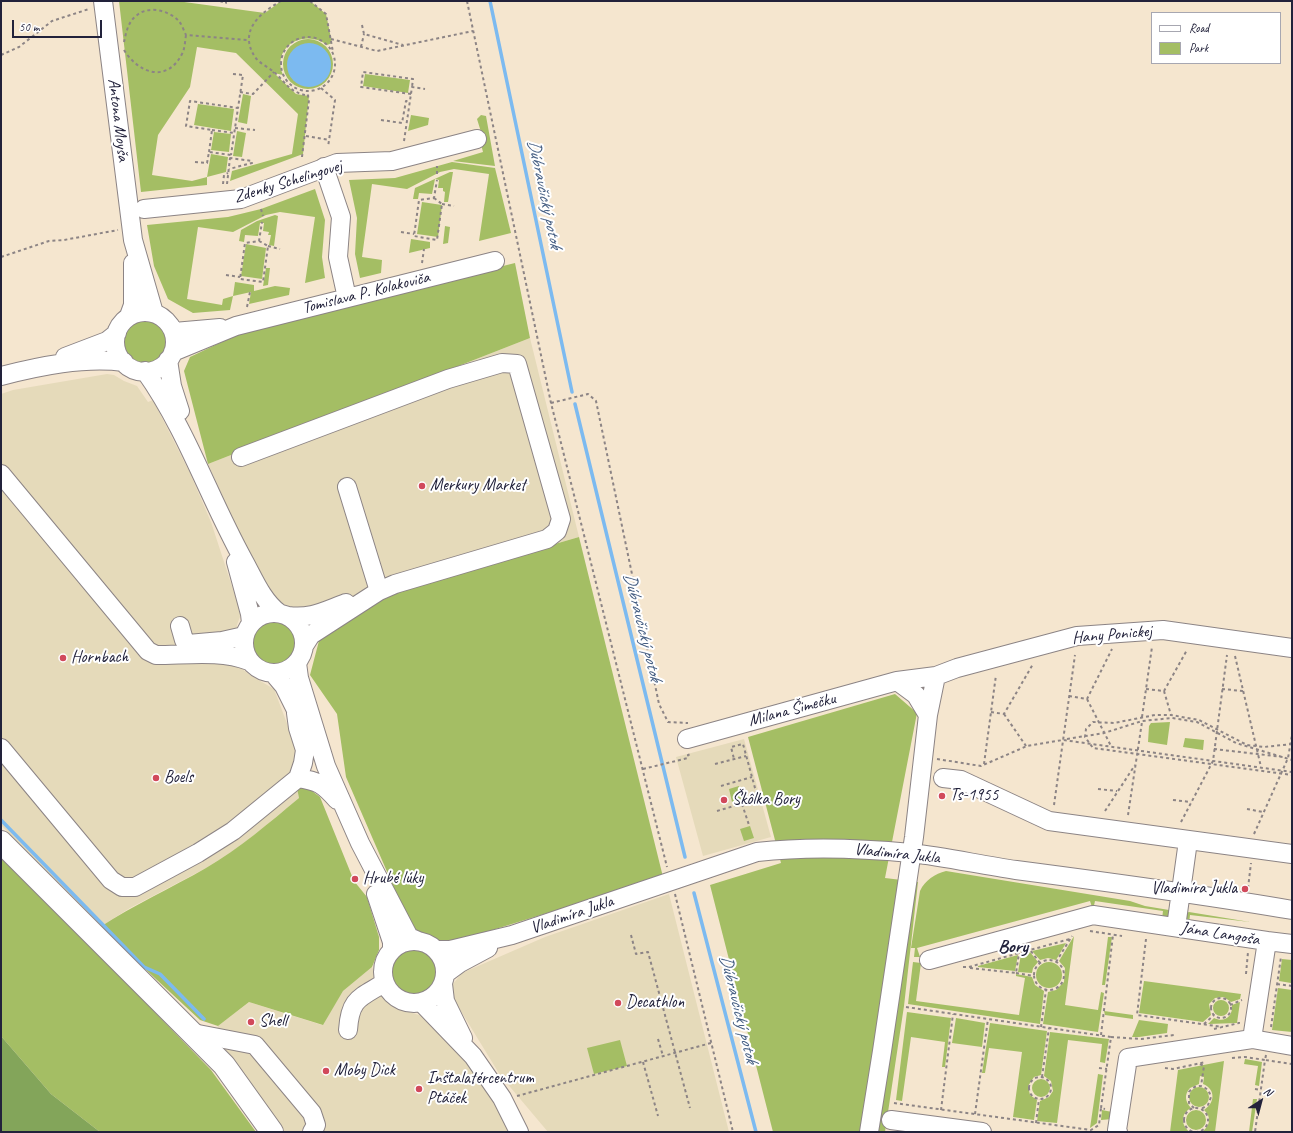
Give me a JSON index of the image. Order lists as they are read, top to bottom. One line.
{"streets":{"street":["Antona Moyša","Zdenky Schelingovej","Tomislava P. Kolakoviča","Hany Ponickej","Milana Šimečku","Vladimíra Jukla","Jána Langoša"]},"crossings":[["Antona Moyša","Tomislava P. Kolakoviča"],["Hany Ponickej","Milana Šimečku"]],"districts":["Bory"],"water":["Dúbravčický potok"],"places":["Merkury Market","Hornbach","Boels","Ts-1955","Škôlka Bory","Hrubé lúky","Vladimíra Jukla","Decathlon","Shell","Moby Dick","Inštalatércentrum Ptáček"],"legend":["Road","Park"],"scale_bar":"50 m","north":"top right"}
